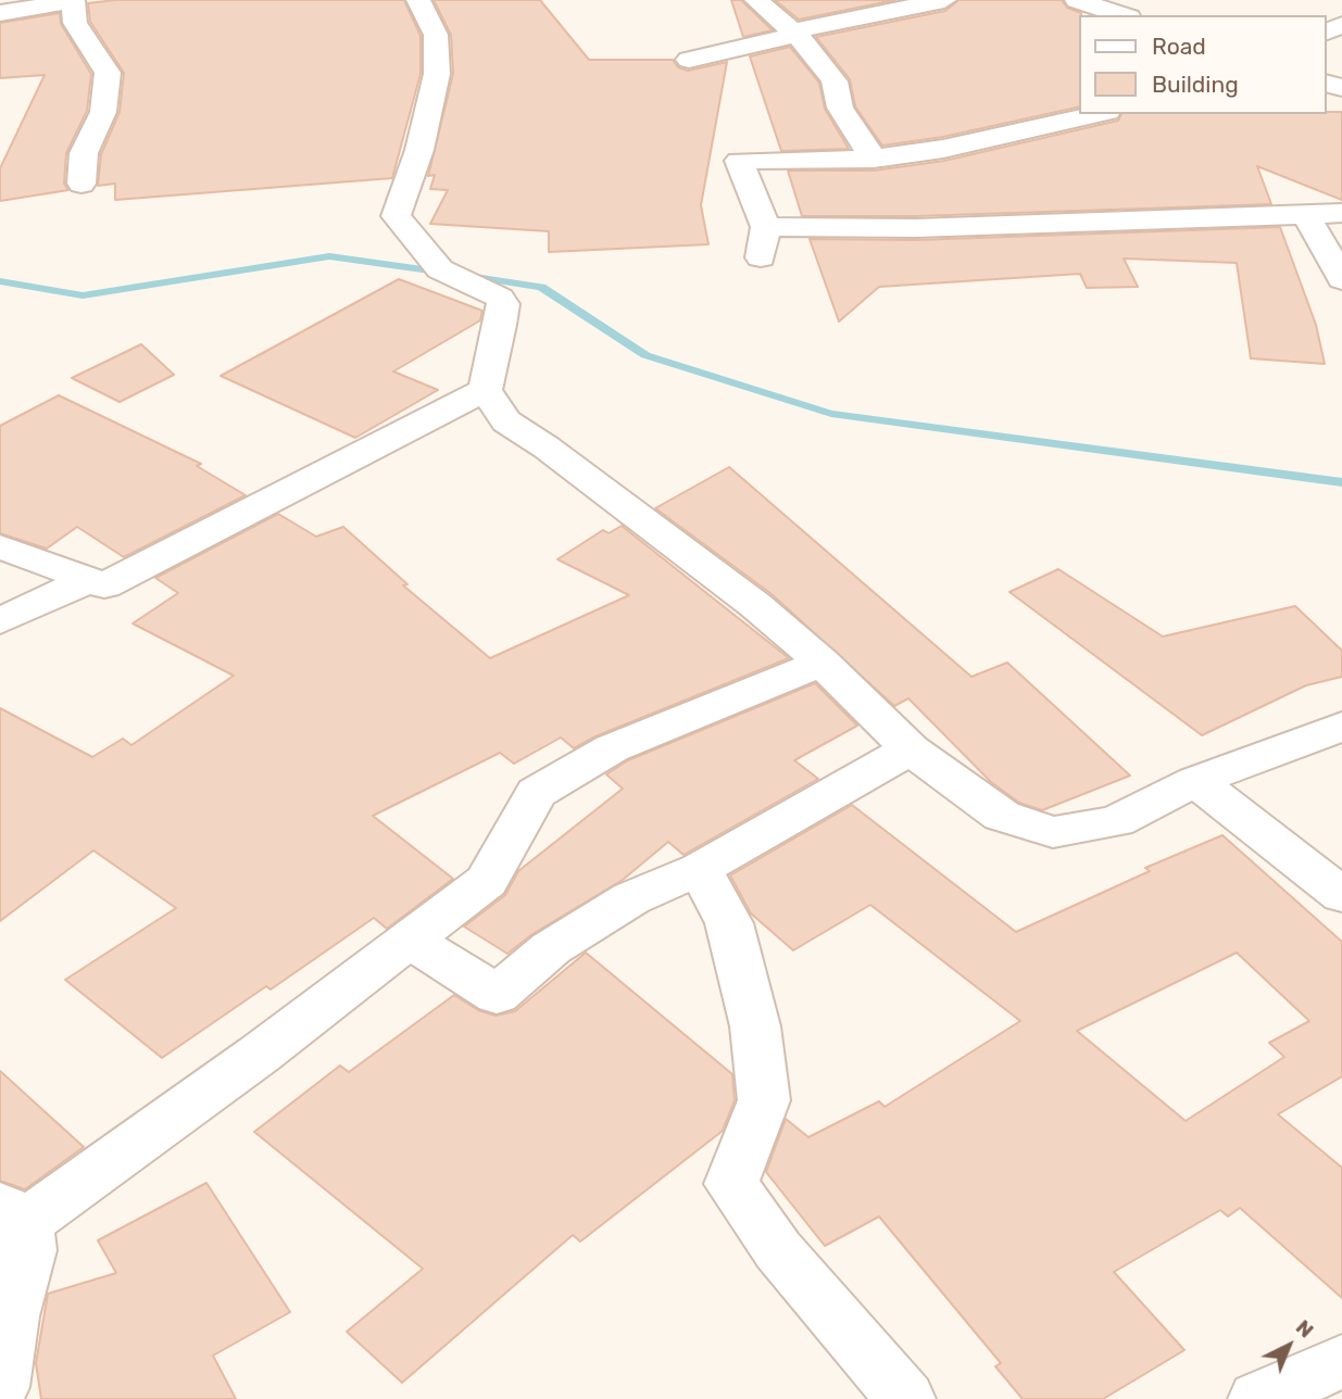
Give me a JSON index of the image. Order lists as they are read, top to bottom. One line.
{"legend":["Road","Building"],"north":"top right"}
